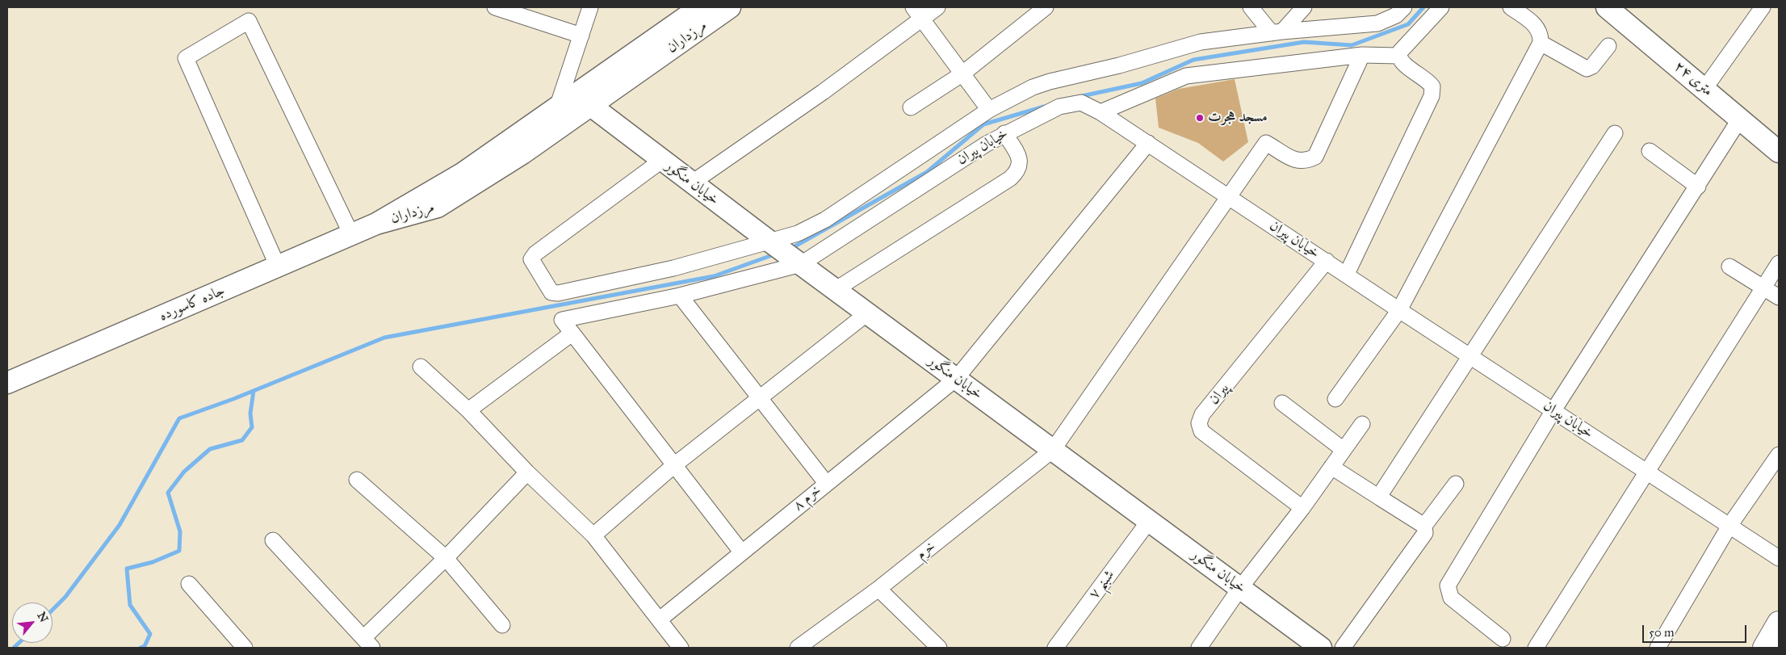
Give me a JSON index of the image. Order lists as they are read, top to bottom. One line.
{"streets":{"street":["مرزداران","۲۴ متری","خیابان پیران","خیابان منگور","جاده کاسورده","پیران","خرم ۸","خرم","شبنم ۷"]},"crossings":[["مرزداران","خیابان منگور"],["مرزداران","جاده کاسورده"],["خیابان پیران","خیابان منگور"],["خیابان پیران","پیران"],["خیابان پیران","خرم ۸"],["خیابان پیران","خرم"],["خیابان منگور","خرم ۸"],["خیابان منگور","خرم"],["خیابان منگور","شبنم ۷"]],"places":["مسجد هجرت"],"scale_bar":"50 m","north":"top right"}
